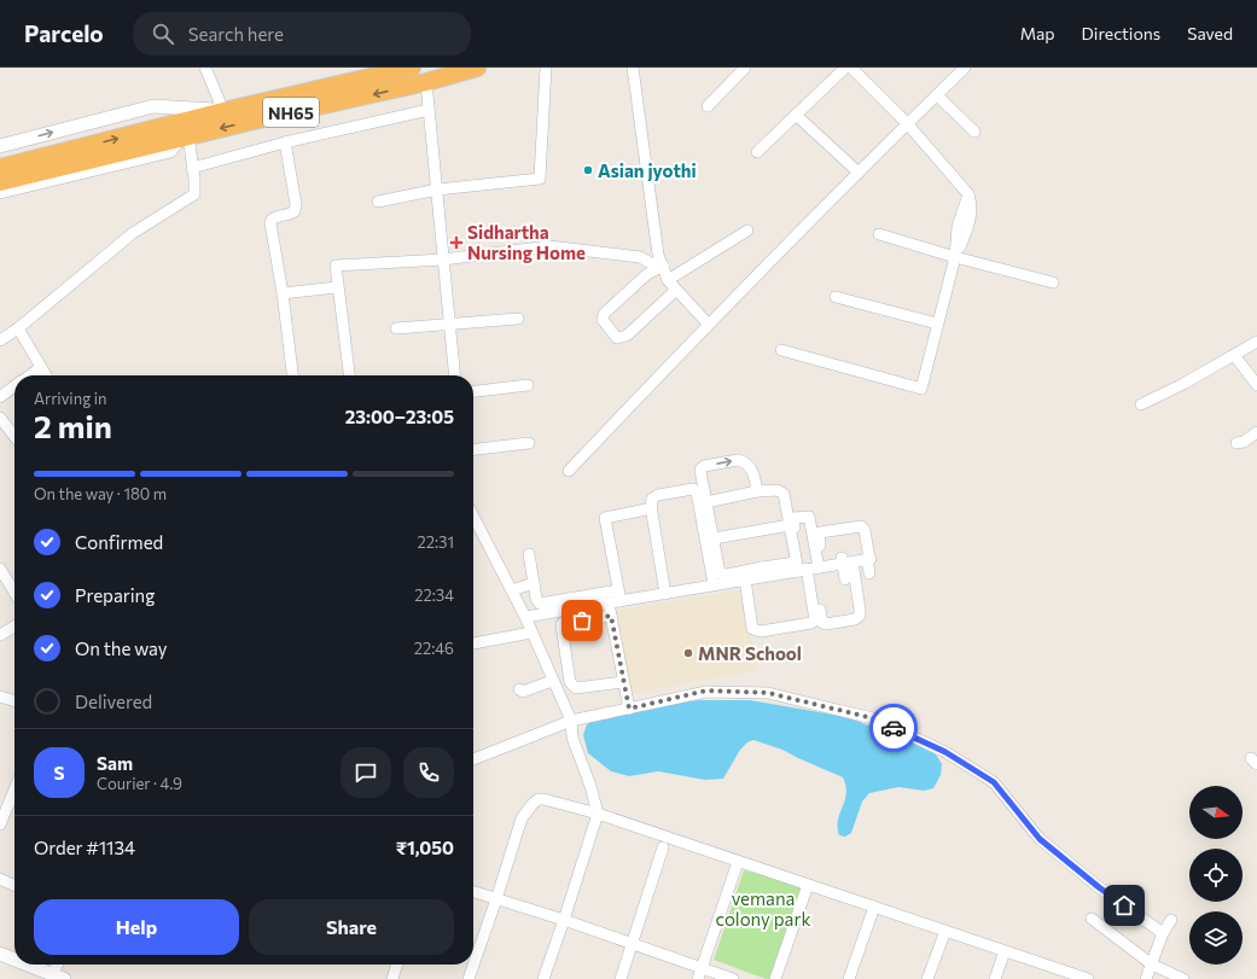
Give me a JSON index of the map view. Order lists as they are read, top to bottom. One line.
{"streets":{"highway":["NH65"]},"parks":["vemana colony park"],"places":{"other":["Asian jyothi","MNR School"],"health":["Sidhartha Nursing Home"]},"north":"right","page":{"header":"Parcelo","search":"Search here","nav":["Map","Directions","Saved"],"heading":["2 min","Arriving in","23:00–23:05"],"panel":["Sam","Courier · 4.9","Order #1134","₹1,050"],"bar":"On the way · 180 m","list":[["Confirmed","22:31"],["Preparing","22:34"],["On the way","22:46"],"Delivered"],"round":"S","buttons":["Help","Share"]}}
